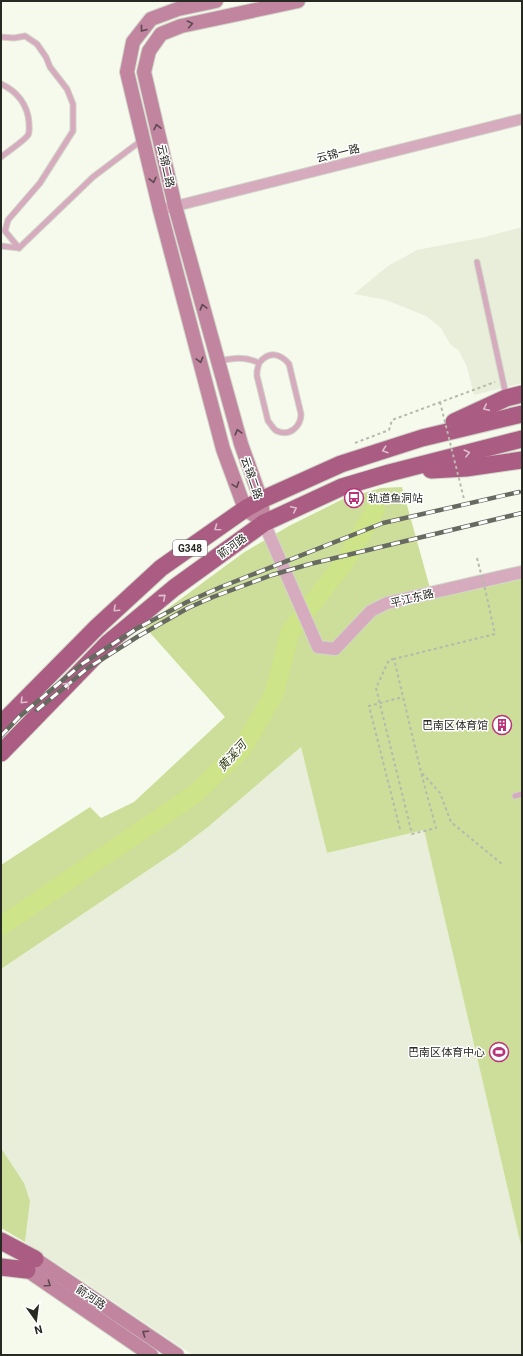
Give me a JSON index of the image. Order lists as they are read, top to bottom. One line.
{"streets":{"highway":["箭河路","G348"],"main road":["云锦二路"],"street":["云锦一路","平江东路"]},"crossings":[["云锦一路","云锦二路"],["云锦二路","箭河路"],["云锦二路","平江东路"],["箭河路","平江东路"]],"water":["黄溪河"],"places":{"bus stop":["轨道鱼洞站"],"building":["巴南区体育馆"],"sports":["巴南区体育中心"]},"north":"bottom"}
